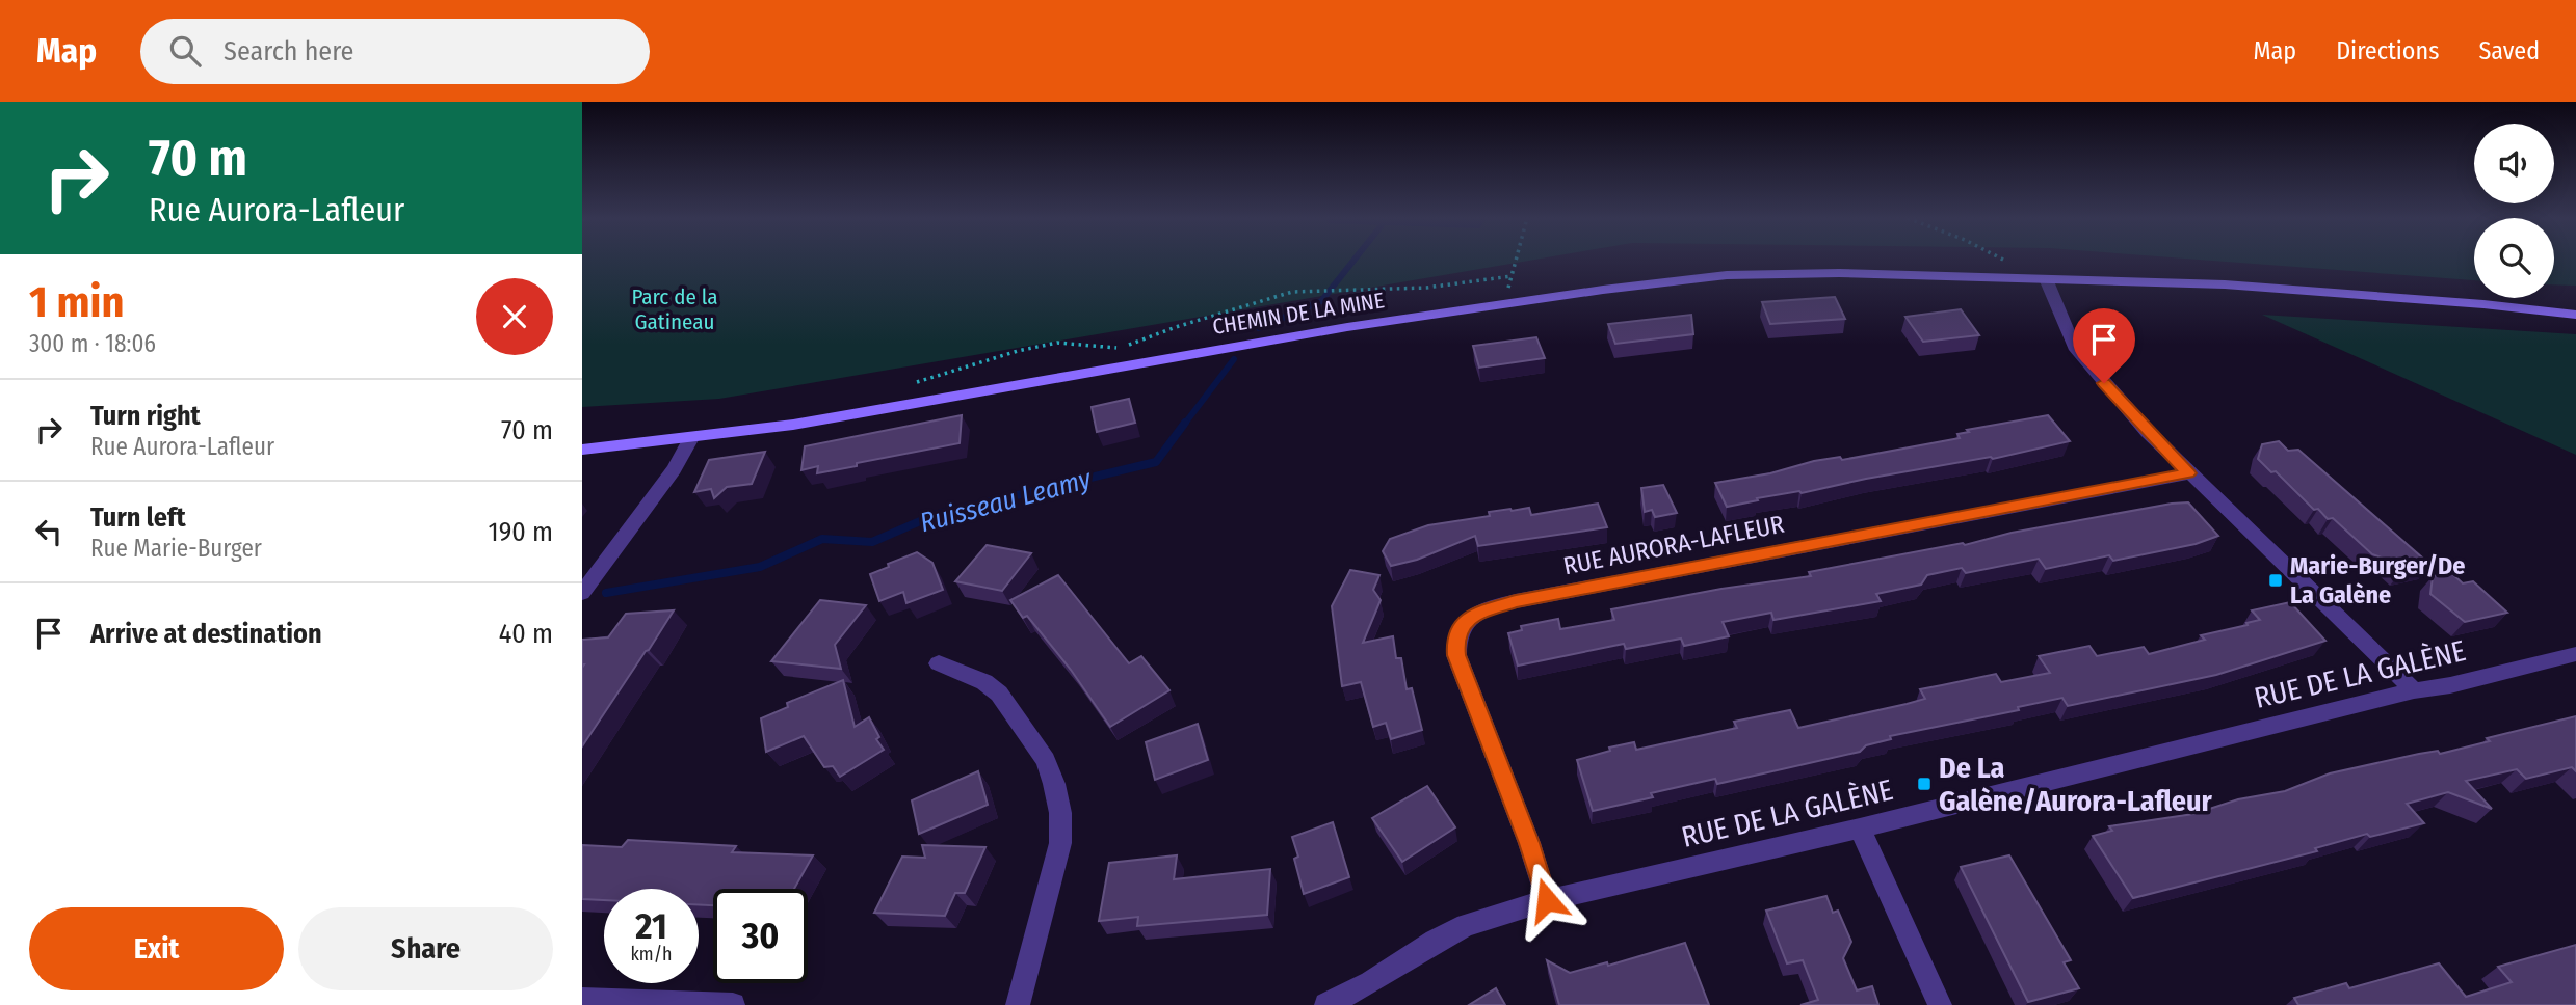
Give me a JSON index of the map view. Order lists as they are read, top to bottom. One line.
{"streets":{"street":["CHEMIN DE LA MINE","RUE AURORA-LAFLEUR","RUE DE LA GALÈNE"]},"crossings":[["RUE AURORA-LAFLEUR","RUE DE LA GALÈNE"]],"water":["Ruisseau Leamy"],"parks":["Parc de la Gatineau"],"places":{"transit":["Marie-Burger/De La Galène","De La Galène/Aurora-Lafleur"]},"page":{"header":"Map","search":"Search here","nav":["Map","Directions","Saved"],"turn":["70 m","Rue Aurora-Lafleur"],"heading":["1 min","300 m · 18:06"],"list":[{"name":"Turn right","note":"Rue Aurora-Lafleur","value":"70 m"},{"name":"Turn left","note":"Rue Marie-Burger","value":"190 m"},{"name":"Arrive at destination","value":"40 m"}],"speed":"21 km/h","limit":"30","buttons":["Exit","Share"]}}
